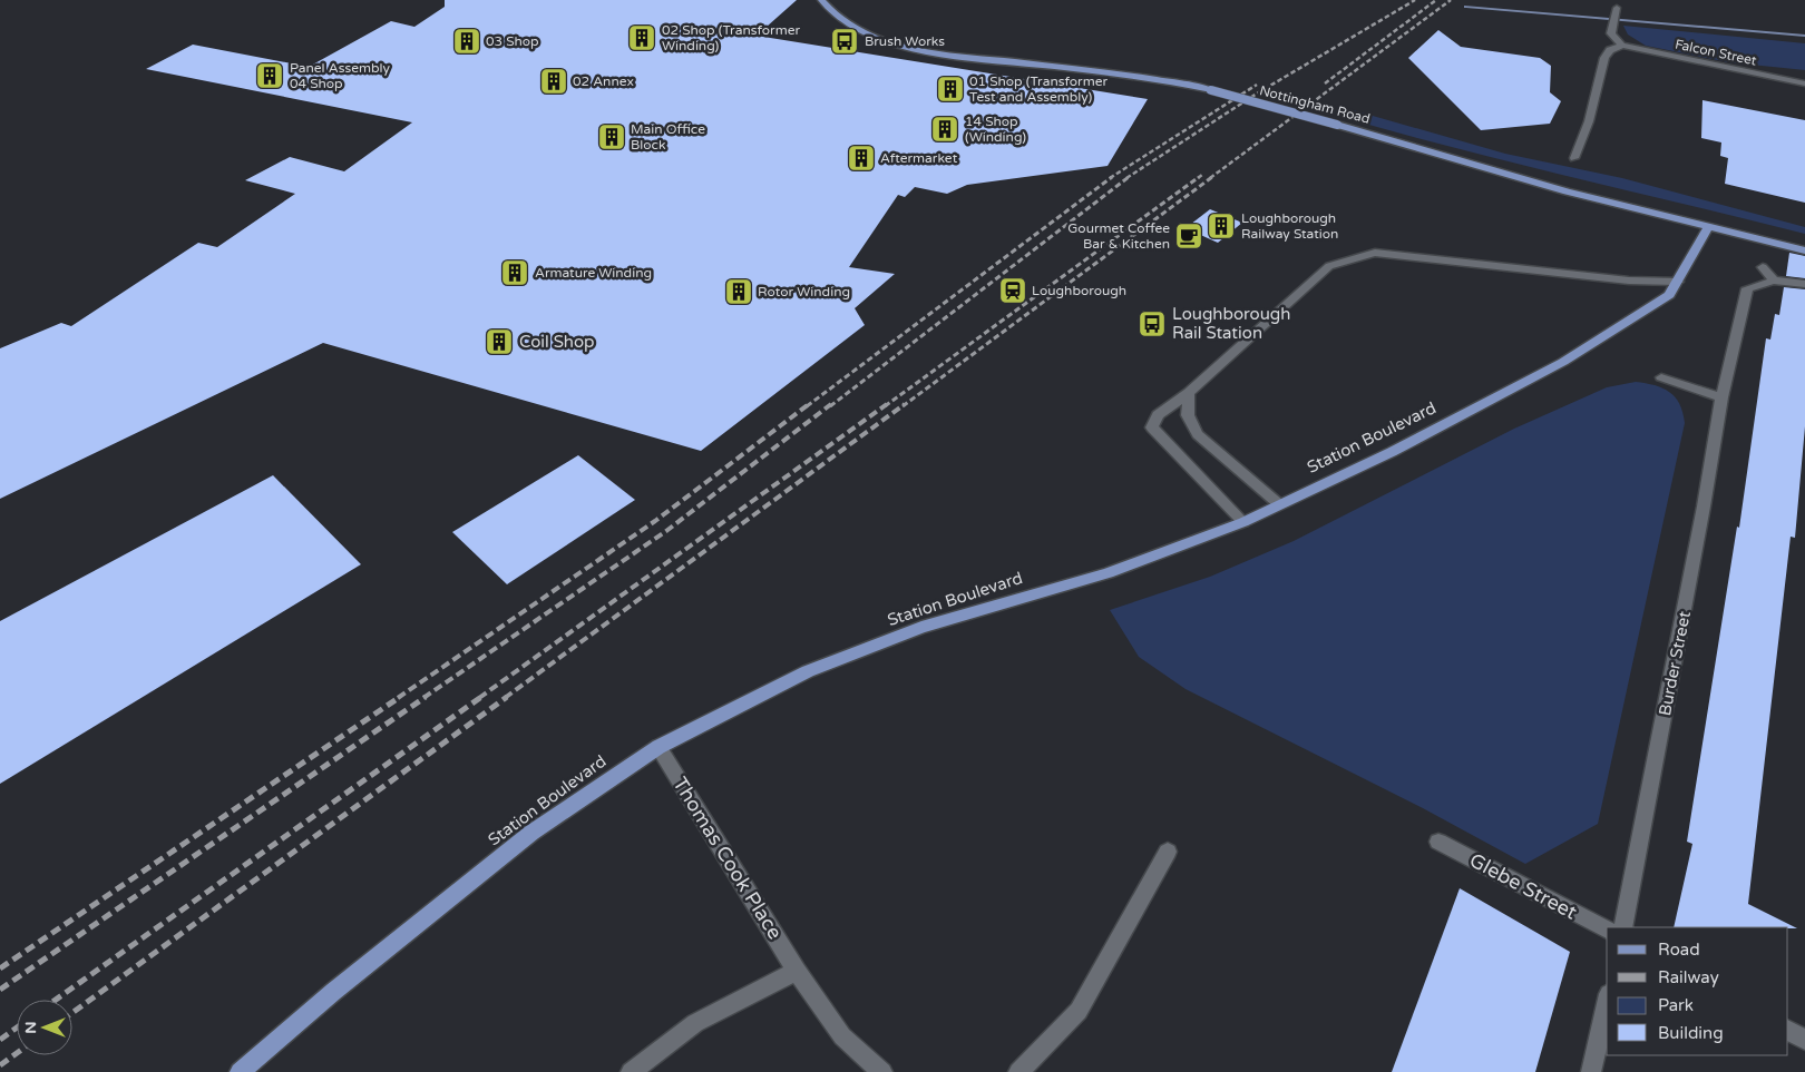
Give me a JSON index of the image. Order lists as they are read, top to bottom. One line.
{"streets":{"main road":["Nottingham Road","Station Boulevard"],"street":["Falcon Street","Burder Street","Thomas Cook Place","Glebe Street"]},"crossings":[["Nottingham Road","Station Boulevard"],["Station Boulevard","Thomas Cook Place"]],"places":{"building":["02 Shop (Transformer Winding)","03 Shop","Panel Assembly 04 Shop","02 Annex","01 Shop (Transformer Test and Assembly)","14 Shop (Winding)","Main Office Block","Aftermarket","Loughborough Railway Station","Armature Winding","Rotor Winding","Coil Shop"],"bus stop":["Brush Works","Loughborough Rail Station"],"cafe":["Gourmet Coffee Bar & Kitchen"],"station":["Loughborough"]},"legend":["Road","Railway","Park","Building"],"north":"left"}
